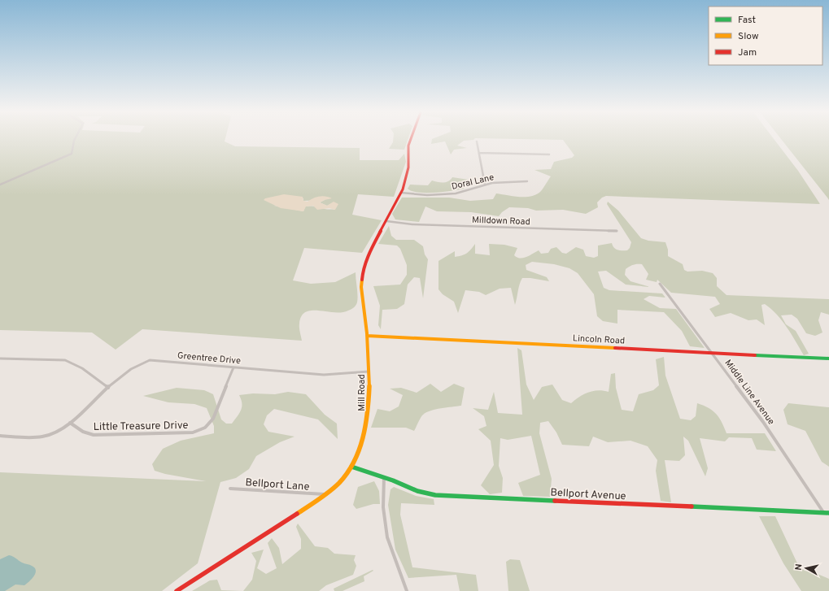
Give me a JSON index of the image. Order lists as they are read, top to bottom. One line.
{"streets":{"main road":["Lincoln Road","Mill Road","Bellport Avenue"],"street":["Doral Lane","Milldown Road","Greentree Drive","Middle Line Avenue","Little Treasure Drive","Bellport Lane"]},"crossings":[["Doral Lane","Mill Road"],["Milldown Road","Mill Road"],["Lincoln Road","Middle Line Avenue"],["Lincoln Road","Mill Road"],["Greentree Drive","Mill Road"],["Greentree Drive","Little Treasure Drive"],["Middle Line Avenue","Bellport Avenue"],["Mill Road","Bellport Lane"],["Mill Road","Bellport Avenue"]],"legend":["Fast","Slow","Jam"],"north":"left"}
